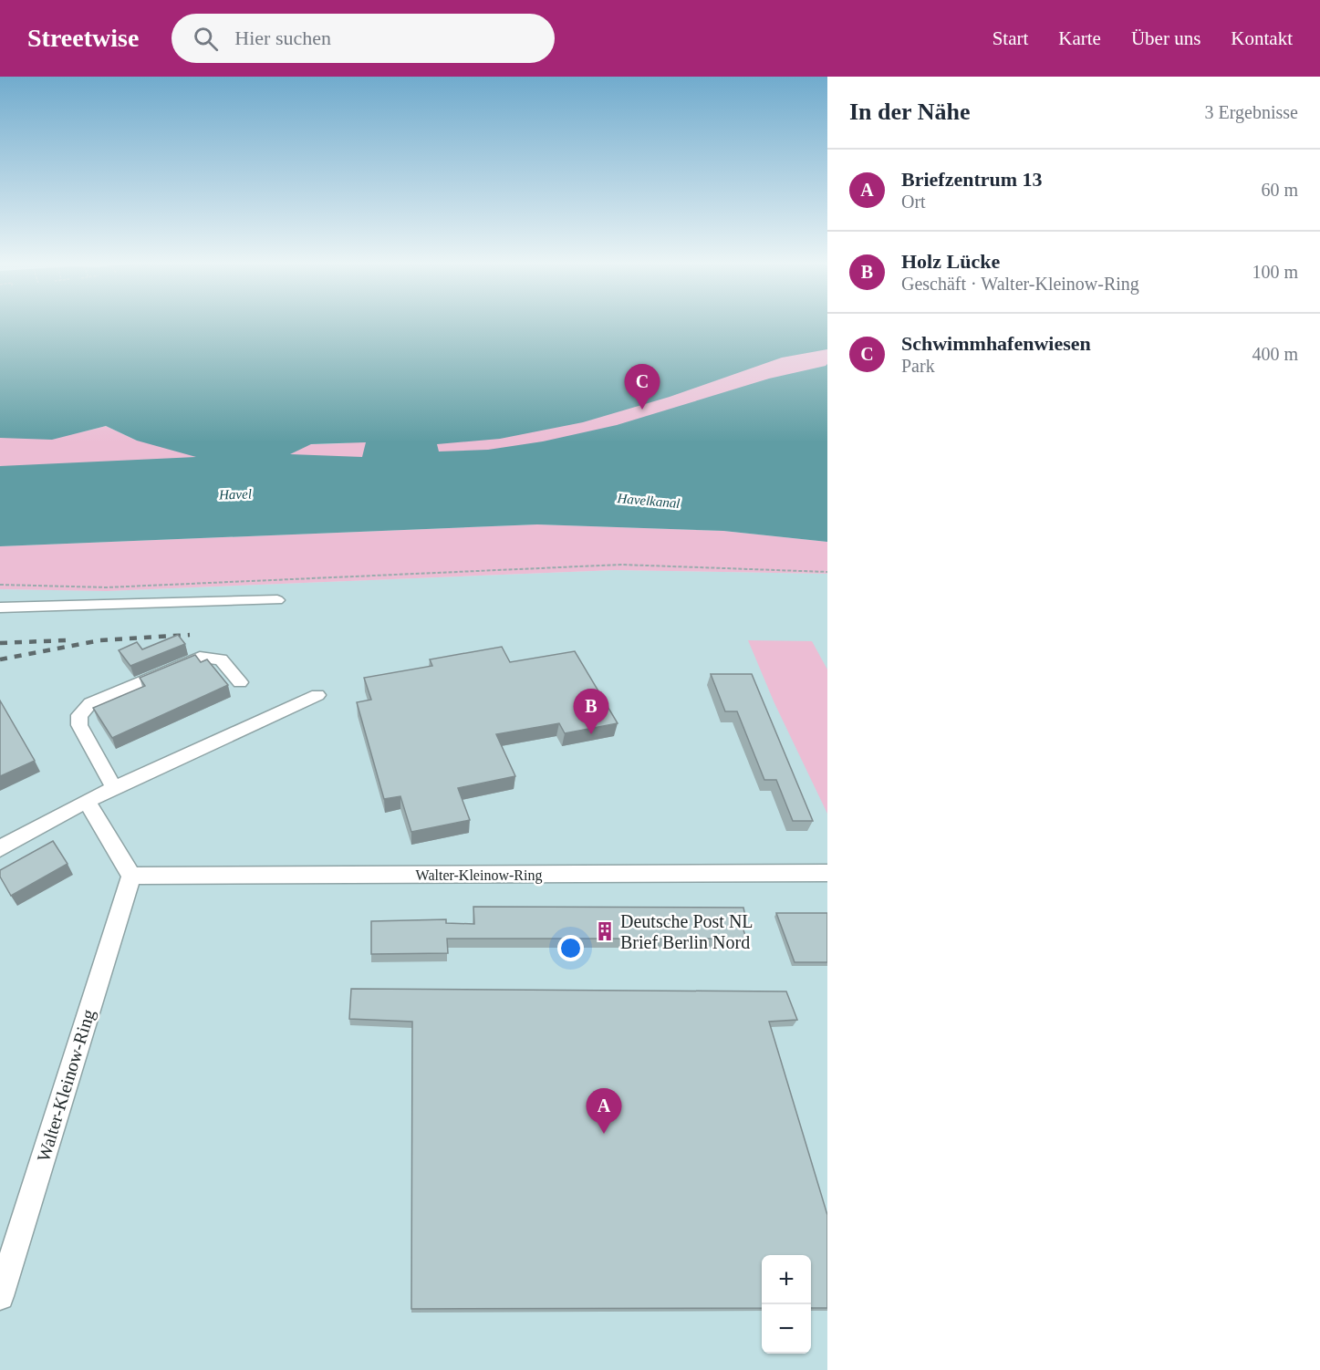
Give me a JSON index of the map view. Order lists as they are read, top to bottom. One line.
{"streets":{"street":["Walter-Kleinow-Ring"]},"water":["Havel","Havelkanal"],"places":{"building":["Deutsche Post NL Brief Berlin Nord"]},"page":{"header":"Streetwise","search":"Hier suchen","nav":["Start","Karte","Über uns","Kontakt"],"heading":["In der Nähe","3 Ergebnisse"],"list":[{"mark":"A","name":"Briefzentrum 13","note":"Ort","value":"60 m"},{"mark":"B","name":"Holz Lücke","note":"Geschäft · Walter-Kleinow-Ring","value":"100 m"},{"mark":"C","name":"Schwimmhafenwiesen","note":"Park","value":"400 m"}],"pins":["C","B","A"],"map_buttons":["+","−"]}}
